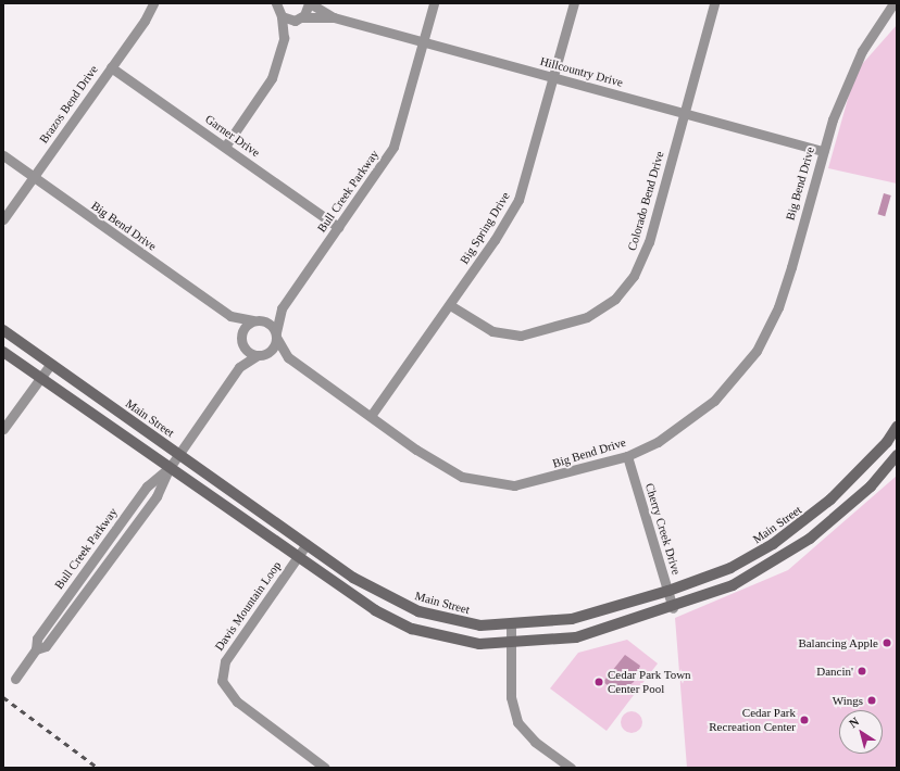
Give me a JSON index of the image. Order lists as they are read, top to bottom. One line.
{"streets":{"street":["Hillcountry Drive","Brazos Bend Drive","Garner Drive","Big Bend Drive","Bull Creek Parkway","Colorado Bend Drive","Big Spring Drive","Main Street","Cherry Creek Drive","Davis Mountain Loop"]},"crossings":[["Hillcountry Drive","Big Bend Drive"],["Hillcountry Drive","Bull Creek Parkway"],["Hillcountry Drive","Colorado Bend Drive"],["Hillcountry Drive","Big Spring Drive"],["Brazos Bend Drive","Garner Drive"],["Brazos Bend Drive","Big Bend Drive"],["Garner Drive","Bull Creek Parkway"],["Big Bend Drive","Bull Creek Parkway"],["Big Bend Drive","Big Spring Drive"],["Big Bend Drive","Cherry Creek Drive"],["Colorado Bend Drive","Big Spring Drive"],["Main Street","Cherry Creek Drive"],["Main Street","Davis Mountain Loop"]],"places":["Balancing Apple","Dancin'","Cedar Park Town Center Pool","Wings","Cedar Park Recreation Center"],"north":"top left"}
